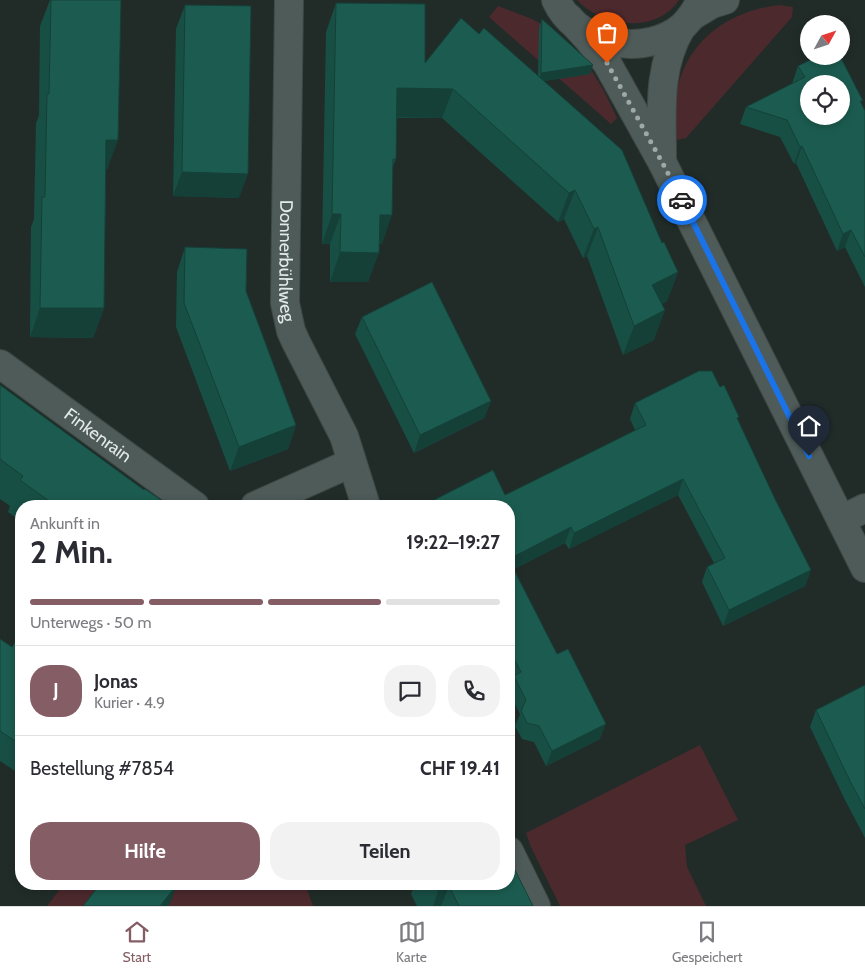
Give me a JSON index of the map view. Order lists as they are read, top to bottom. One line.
{"streets":{"street":["Donnerbühlweg","Finkenrain"]},"north":"top right","page":{"heading":["2 Min.","Ankunft in","19:22–19:27"],"panel":["Jonas","Kurier · 4.9","Bestellung #7854","CHF 19.41"],"bar":"Unterwegs · 50 m","round":"J","buttons":["Hilfe","Teilen"],"tabs":["Start","Karte","Gespeichert"]}}
